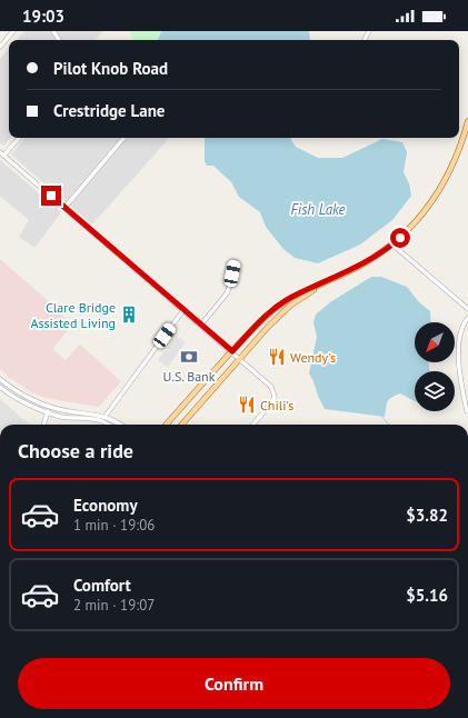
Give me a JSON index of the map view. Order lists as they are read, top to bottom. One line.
{"water":["Fish Lake"],"places":{"building":["Clare Bridge Assisted Living"],"bank":["U.S. Bank"],"restaurant":["Wendy's","Chili's"]},"north":"bottom left","page":{"status":"19:03","banner":["Pilot Knob Road","Crestridge Lane"],"heading":"Choose a ride","list":[{"name":"Economy","note":"1 min · 19:06","value":"$3.82"},{"name":"Comfort","note":"2 min · 19:07","value":"$5.16"}],"buttons":"Confirm"}}
